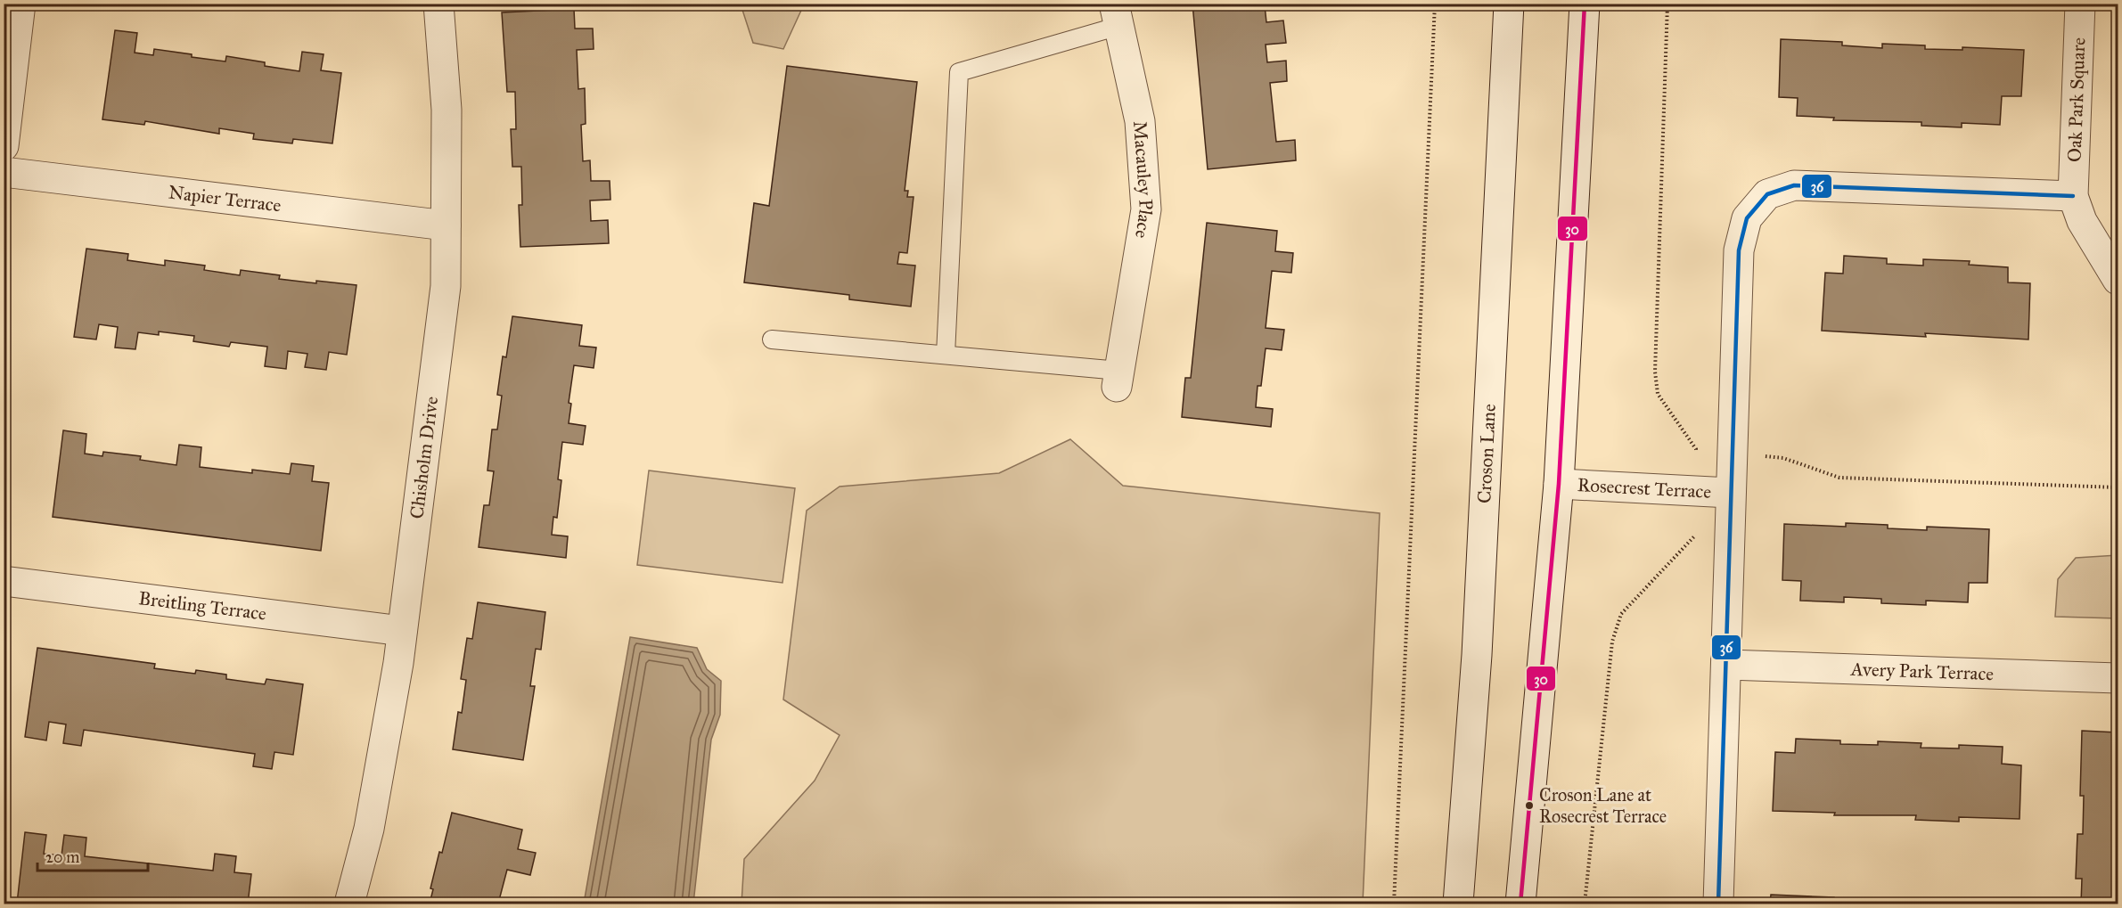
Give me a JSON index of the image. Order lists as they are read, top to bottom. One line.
{"streets":{"street":["Oak Park Square","Macauley Place","Napier Terrace","Croson Lane","Chisholm Drive","Rosecrest Terrace","Breitling Terrace","Avery Park Terrace"]},"crossings":[["Napier Terrace","Chisholm Drive"],["Chisholm Drive","Breitling Terrace"]],"places":["Croson Lane at Rosecrest Terrace"],"lines":["transit line 30","transit line 36"],"scale_bar":"20 m"}
